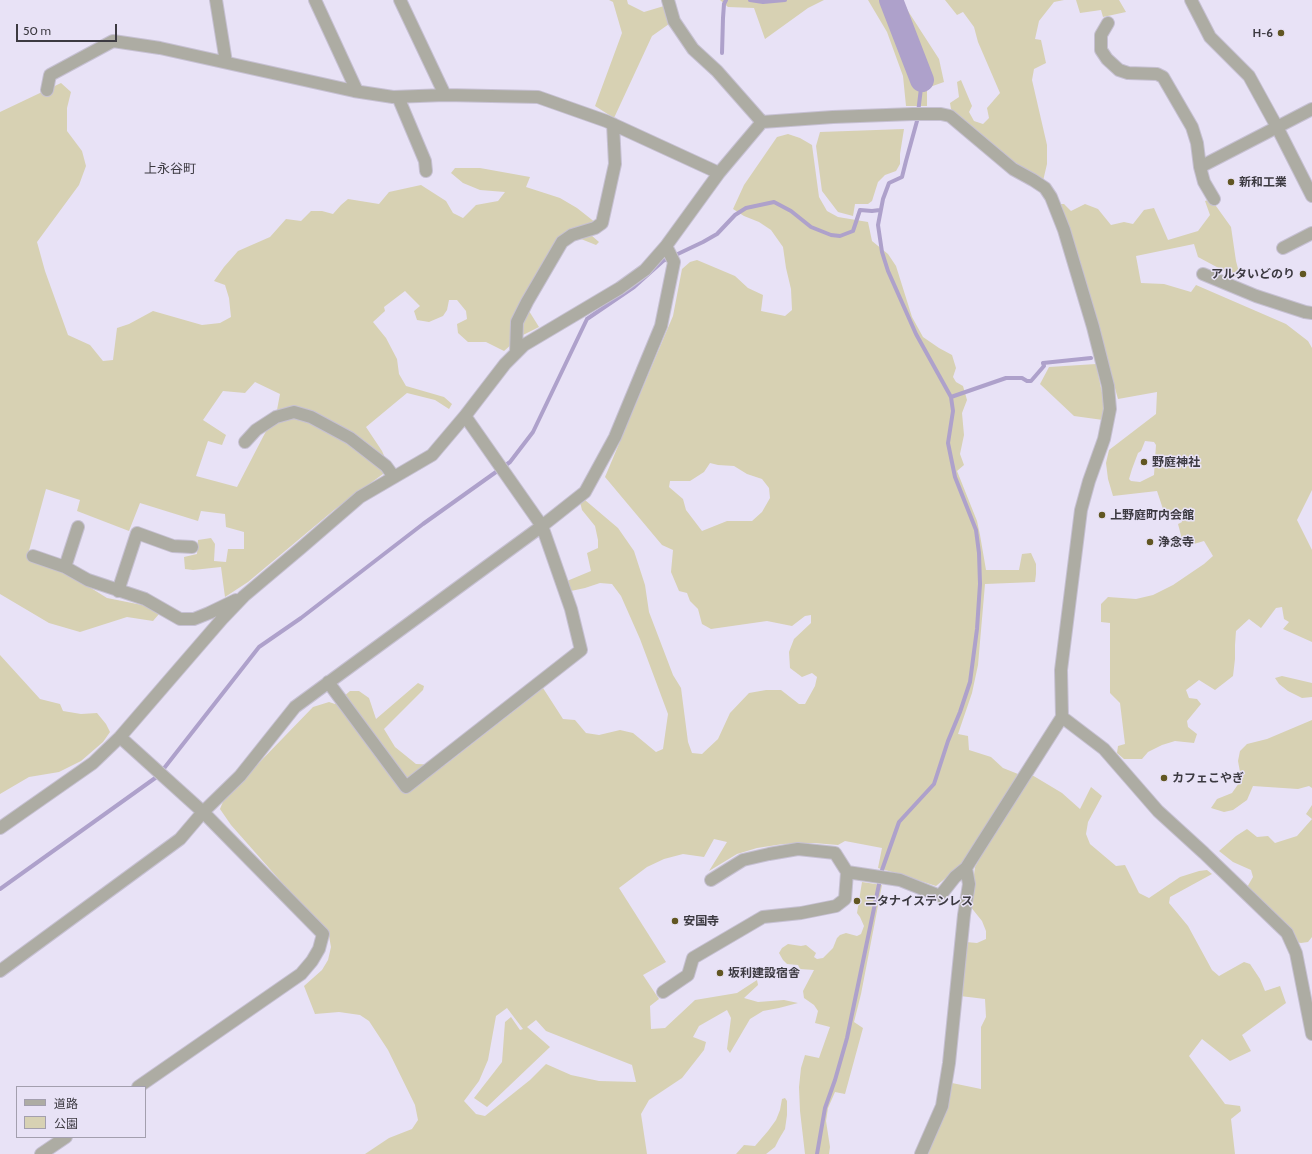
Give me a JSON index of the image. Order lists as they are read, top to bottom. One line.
{"districts":["上永谷町"],"places":["H-6","新和工業","アルタいどのり","野庭神社","上野庭町内会館","浄念寺","カフェこやぎ","ニタナイステンレス","安国寺","坂利建設宿舎"],"legend":["道路","公園"],"scale_bar":"50 m"}
